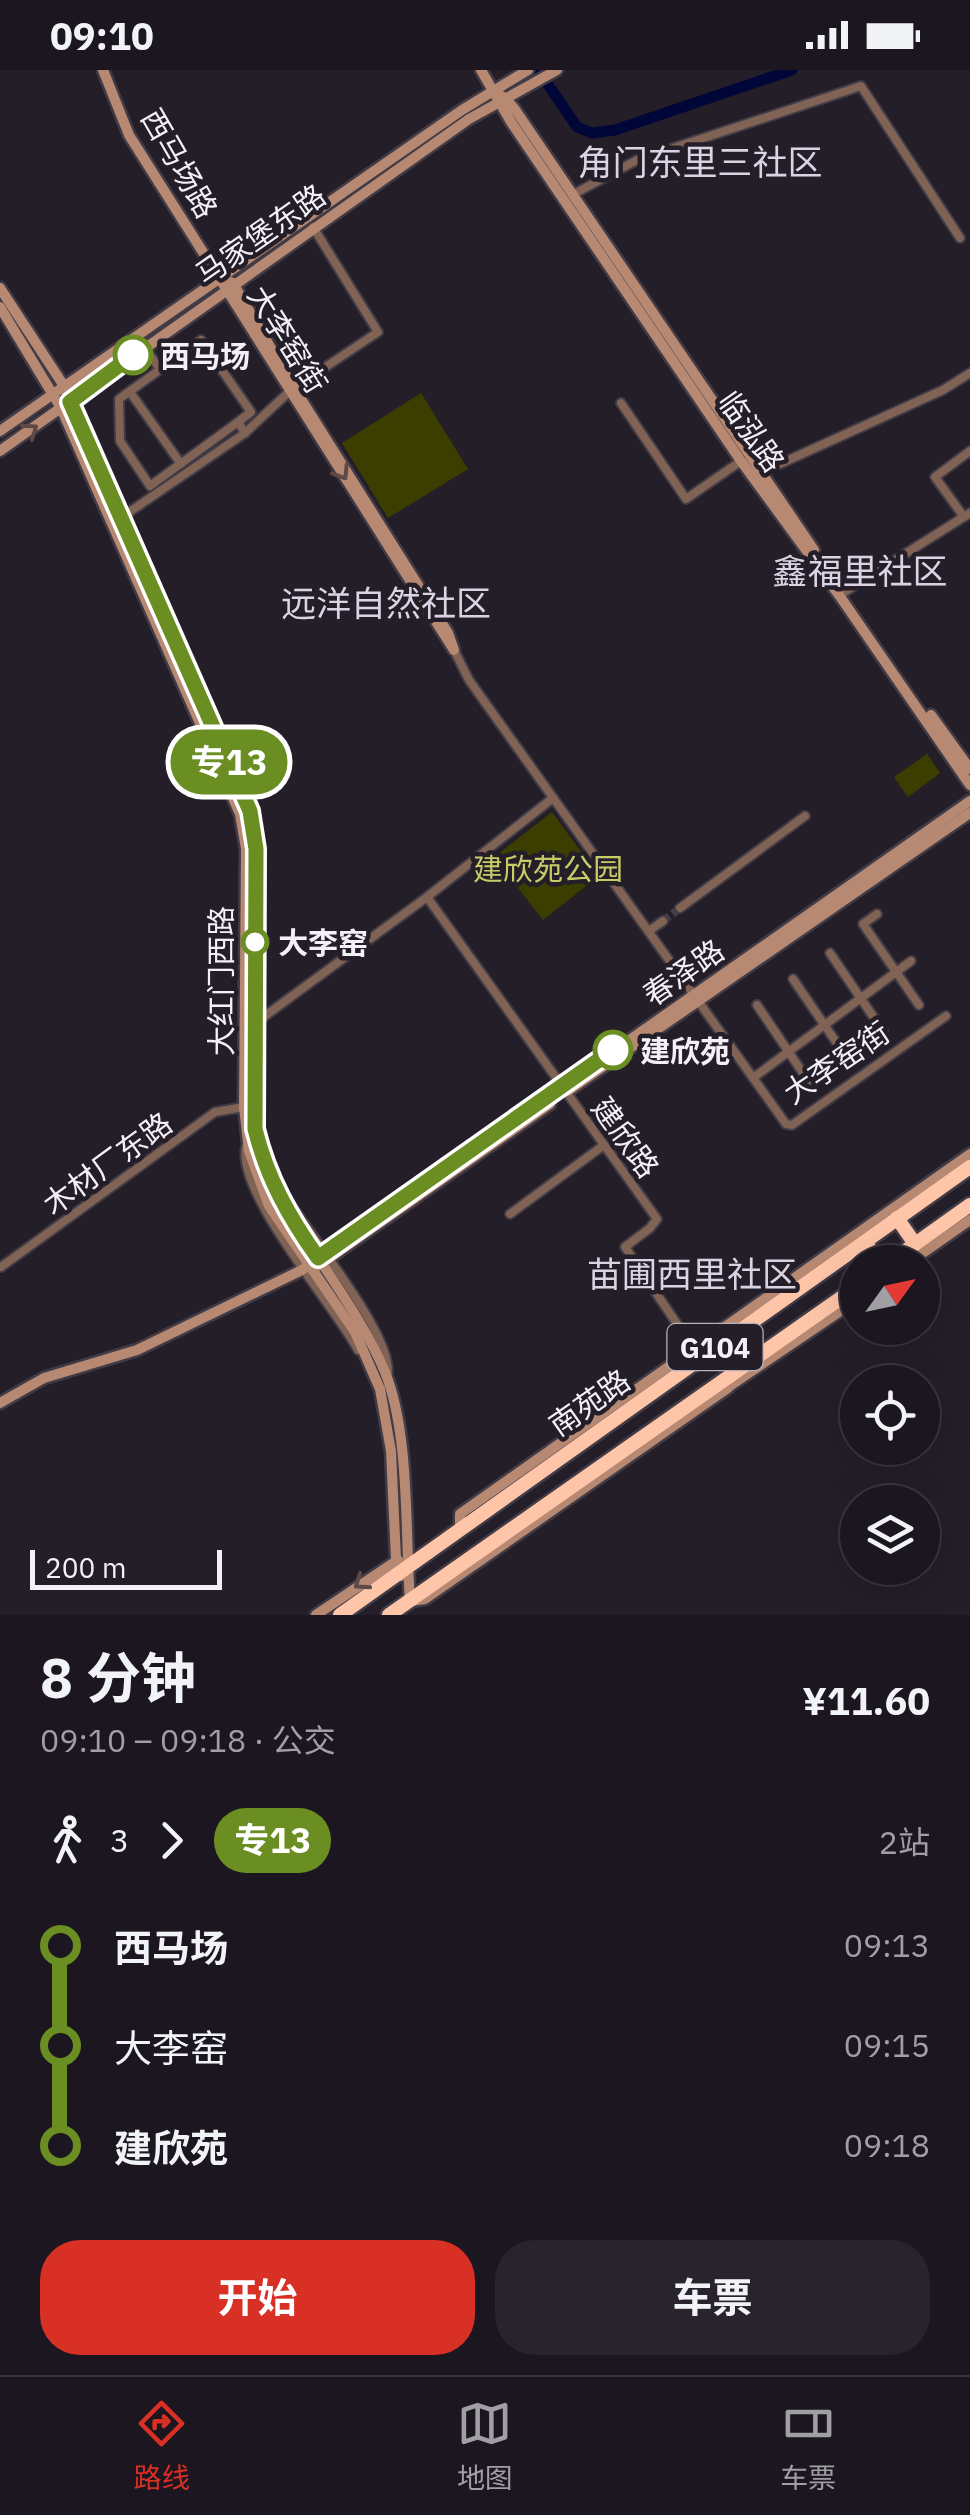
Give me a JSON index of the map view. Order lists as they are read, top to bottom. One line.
{"streets":{"highway":["G104","南苑路"],"main road":["西马场路","马家堡东路","大李窑街","临泓路","春泽路","大红门西路"],"street":["建欣路","木材厂东路"]},"crossings":[["西马场路","马家堡东路"],["西马场路","大李窑街"],["马家堡东路","大李窑街"],["马家堡东路","临泓路"],["马家堡东路","大红门西路"],["大李窑街","春泽路"],["春泽路","大红门西路"],["春泽路","建欣路"],["大红门西路","木材厂东路"],["大红门西路","南苑路"]],"districts":["角门东里三社区","鑫福里社区","远洋自然社区","苗圃西里社区"],"parks":["建欣苑公园"],"places":["西马场","大李窑","建欣苑"],"lines":["bus line 专13"],"scale_bar":"200 m","north":"top right","page":{"status":"09:10","on_map":"专13","scale":"200 m","heading":["8 分钟","09:10 – 09:18 · 公交","¥11.60"],"legs":["3","专13","2站"],"list":[{"name":"西马场","value":"09:13"},{"name":"大李窑","value":"09:15"},{"name":"建欣苑","value":"09:18"}],"buttons":["开始","车票"],"tabs":["路线","地图","车票"]}}
